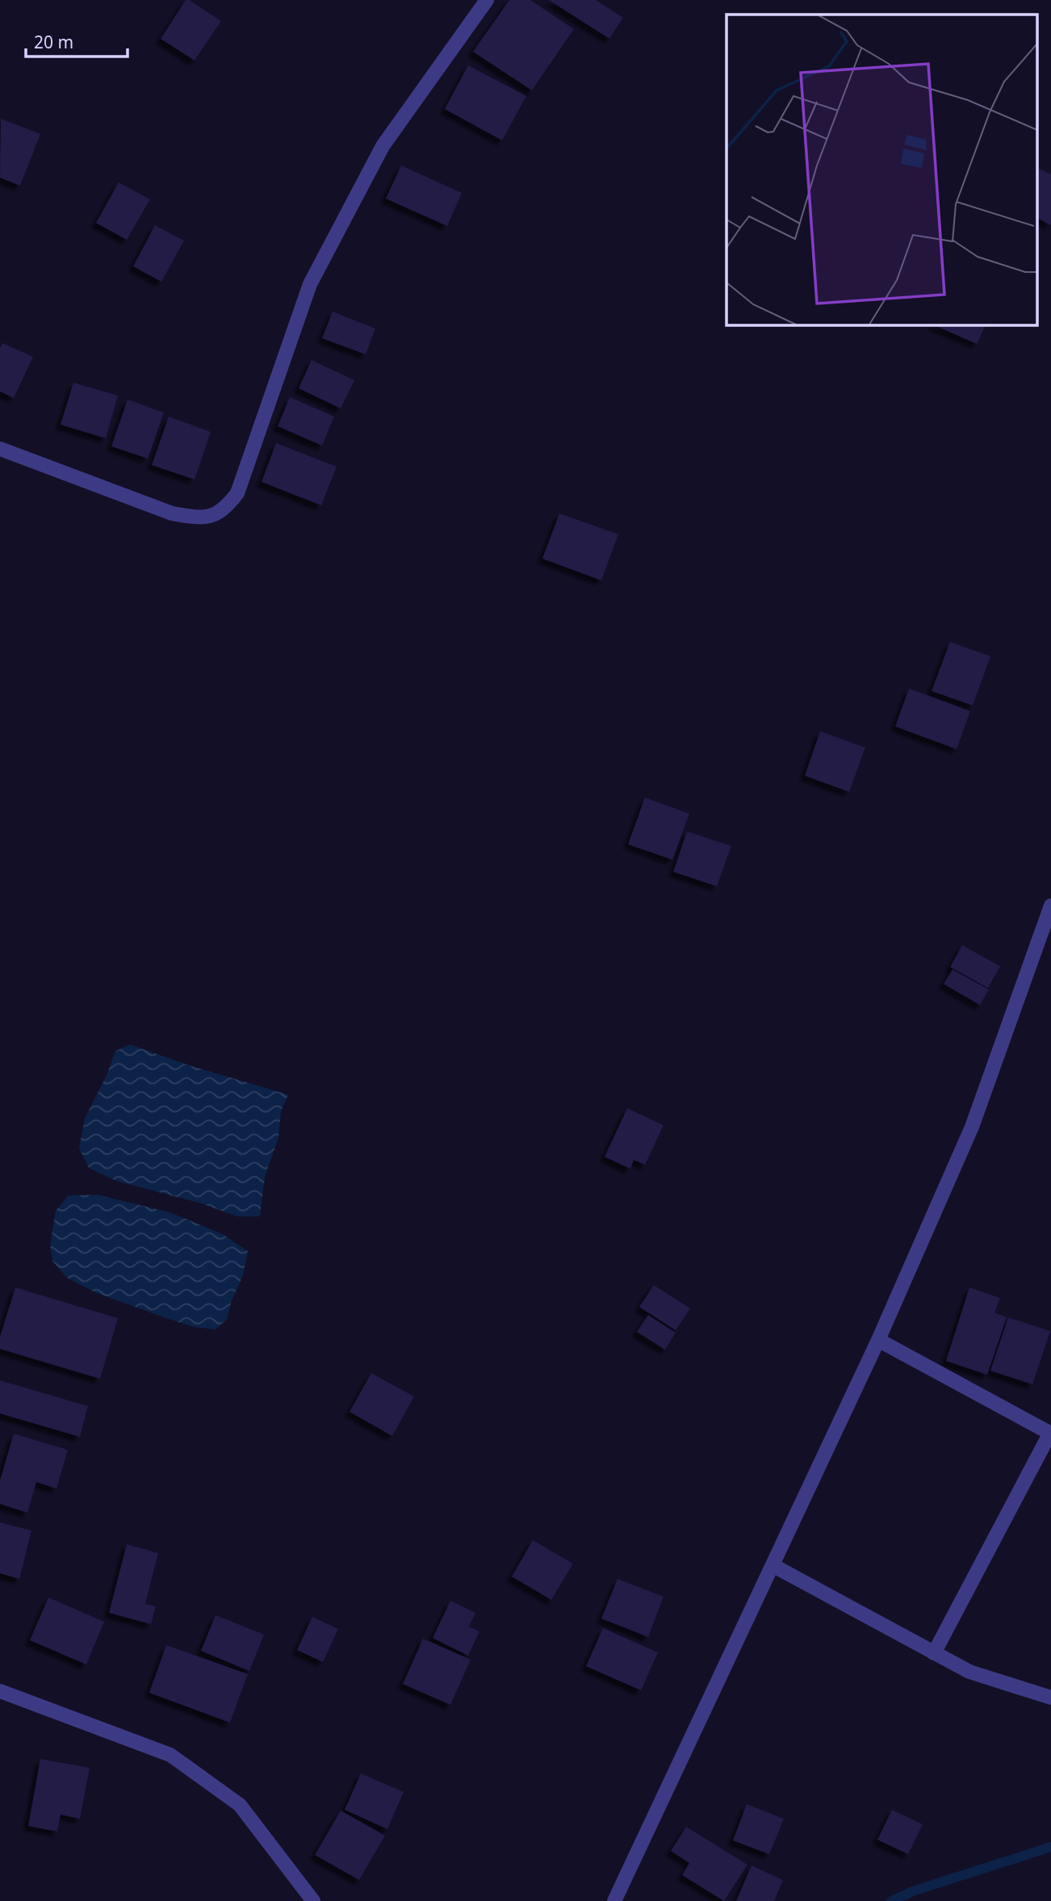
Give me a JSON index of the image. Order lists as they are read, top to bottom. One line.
{"scale_bar":"20 m"}
